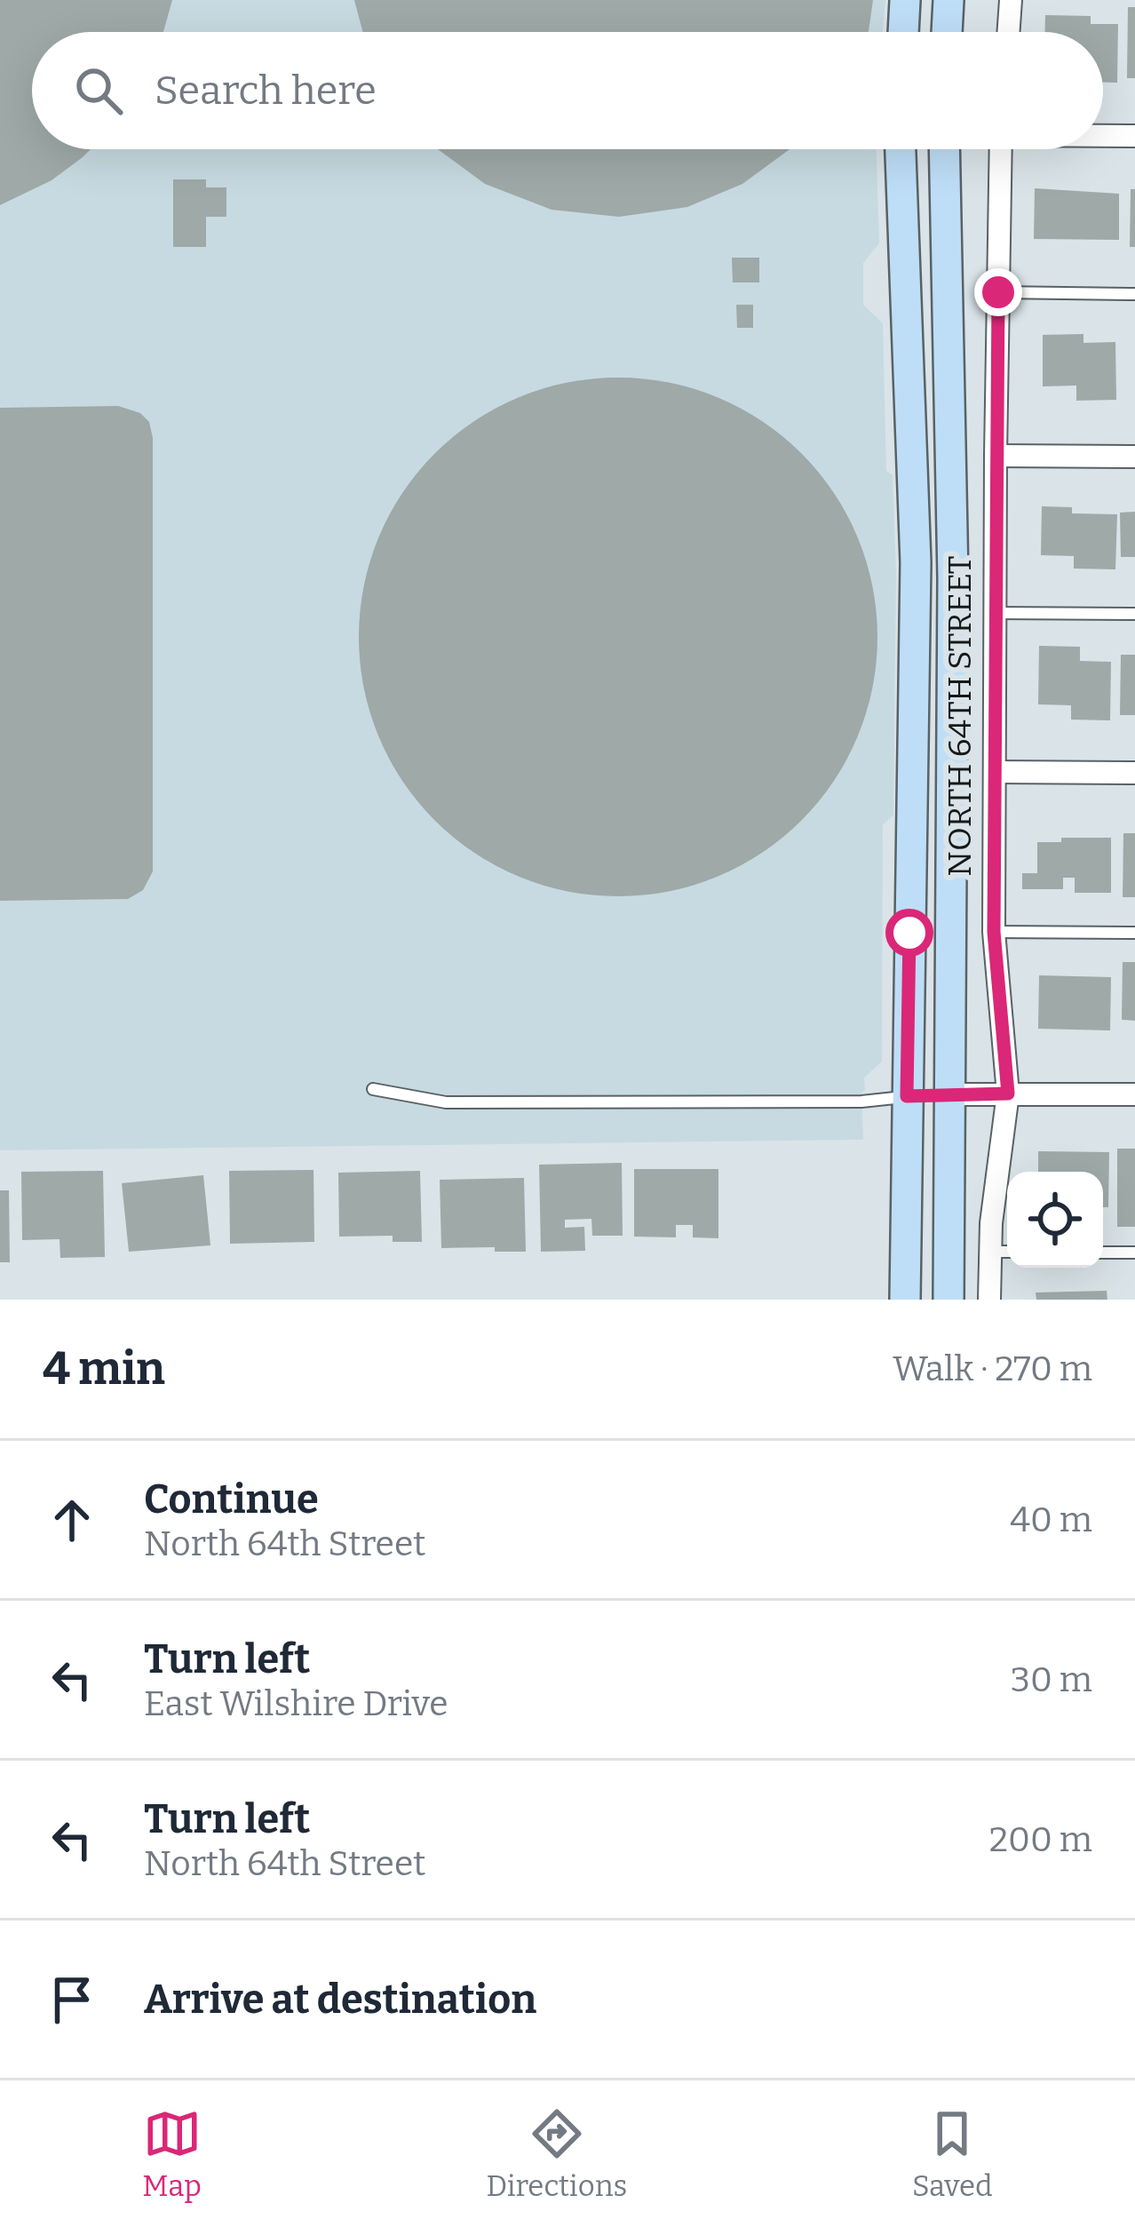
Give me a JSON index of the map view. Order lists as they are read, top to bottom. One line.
{"streets":{"main road":["NORTH 64TH STREET"]},"page":{"search":"Search here","heading":["4 min","Walk · 270 m"],"list":[["Continue","North 64th Street","40 m"],["Turn left","East Wilshire Drive","30 m"],["Turn left","North 64th Street","200 m"],"Arrive at destination"],"nav":["Map","Directions","Saved"]}}
